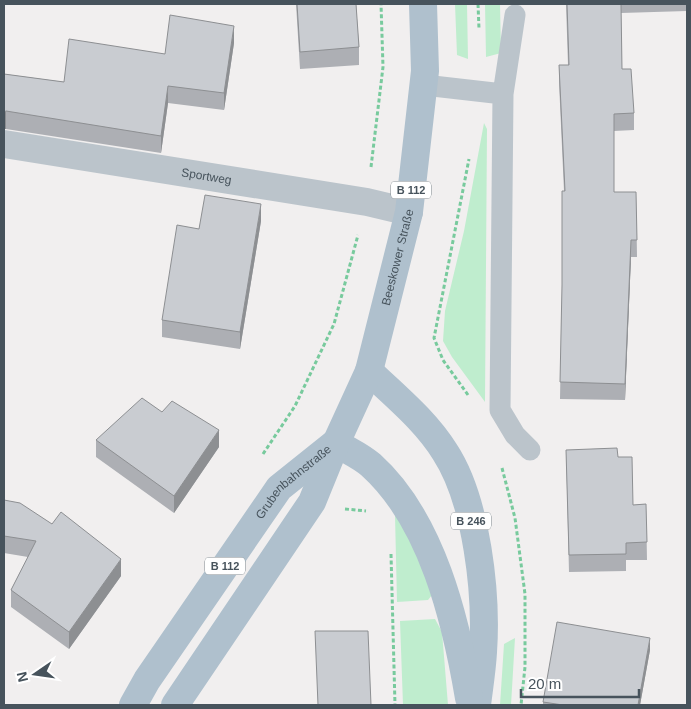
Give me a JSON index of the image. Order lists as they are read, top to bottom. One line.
{"streets":{"main road":["B 112","Beeskower Straße","Grubenbahnstraße","B 246"],"street":["Sportweg"]},"crossings":[["Sportweg","Beeskower Straße"],["Beeskower Straße","Grubenbahnstraße"],["Beeskower Straße","B 246"]],"scale_bar":"20 m","north":"left"}
